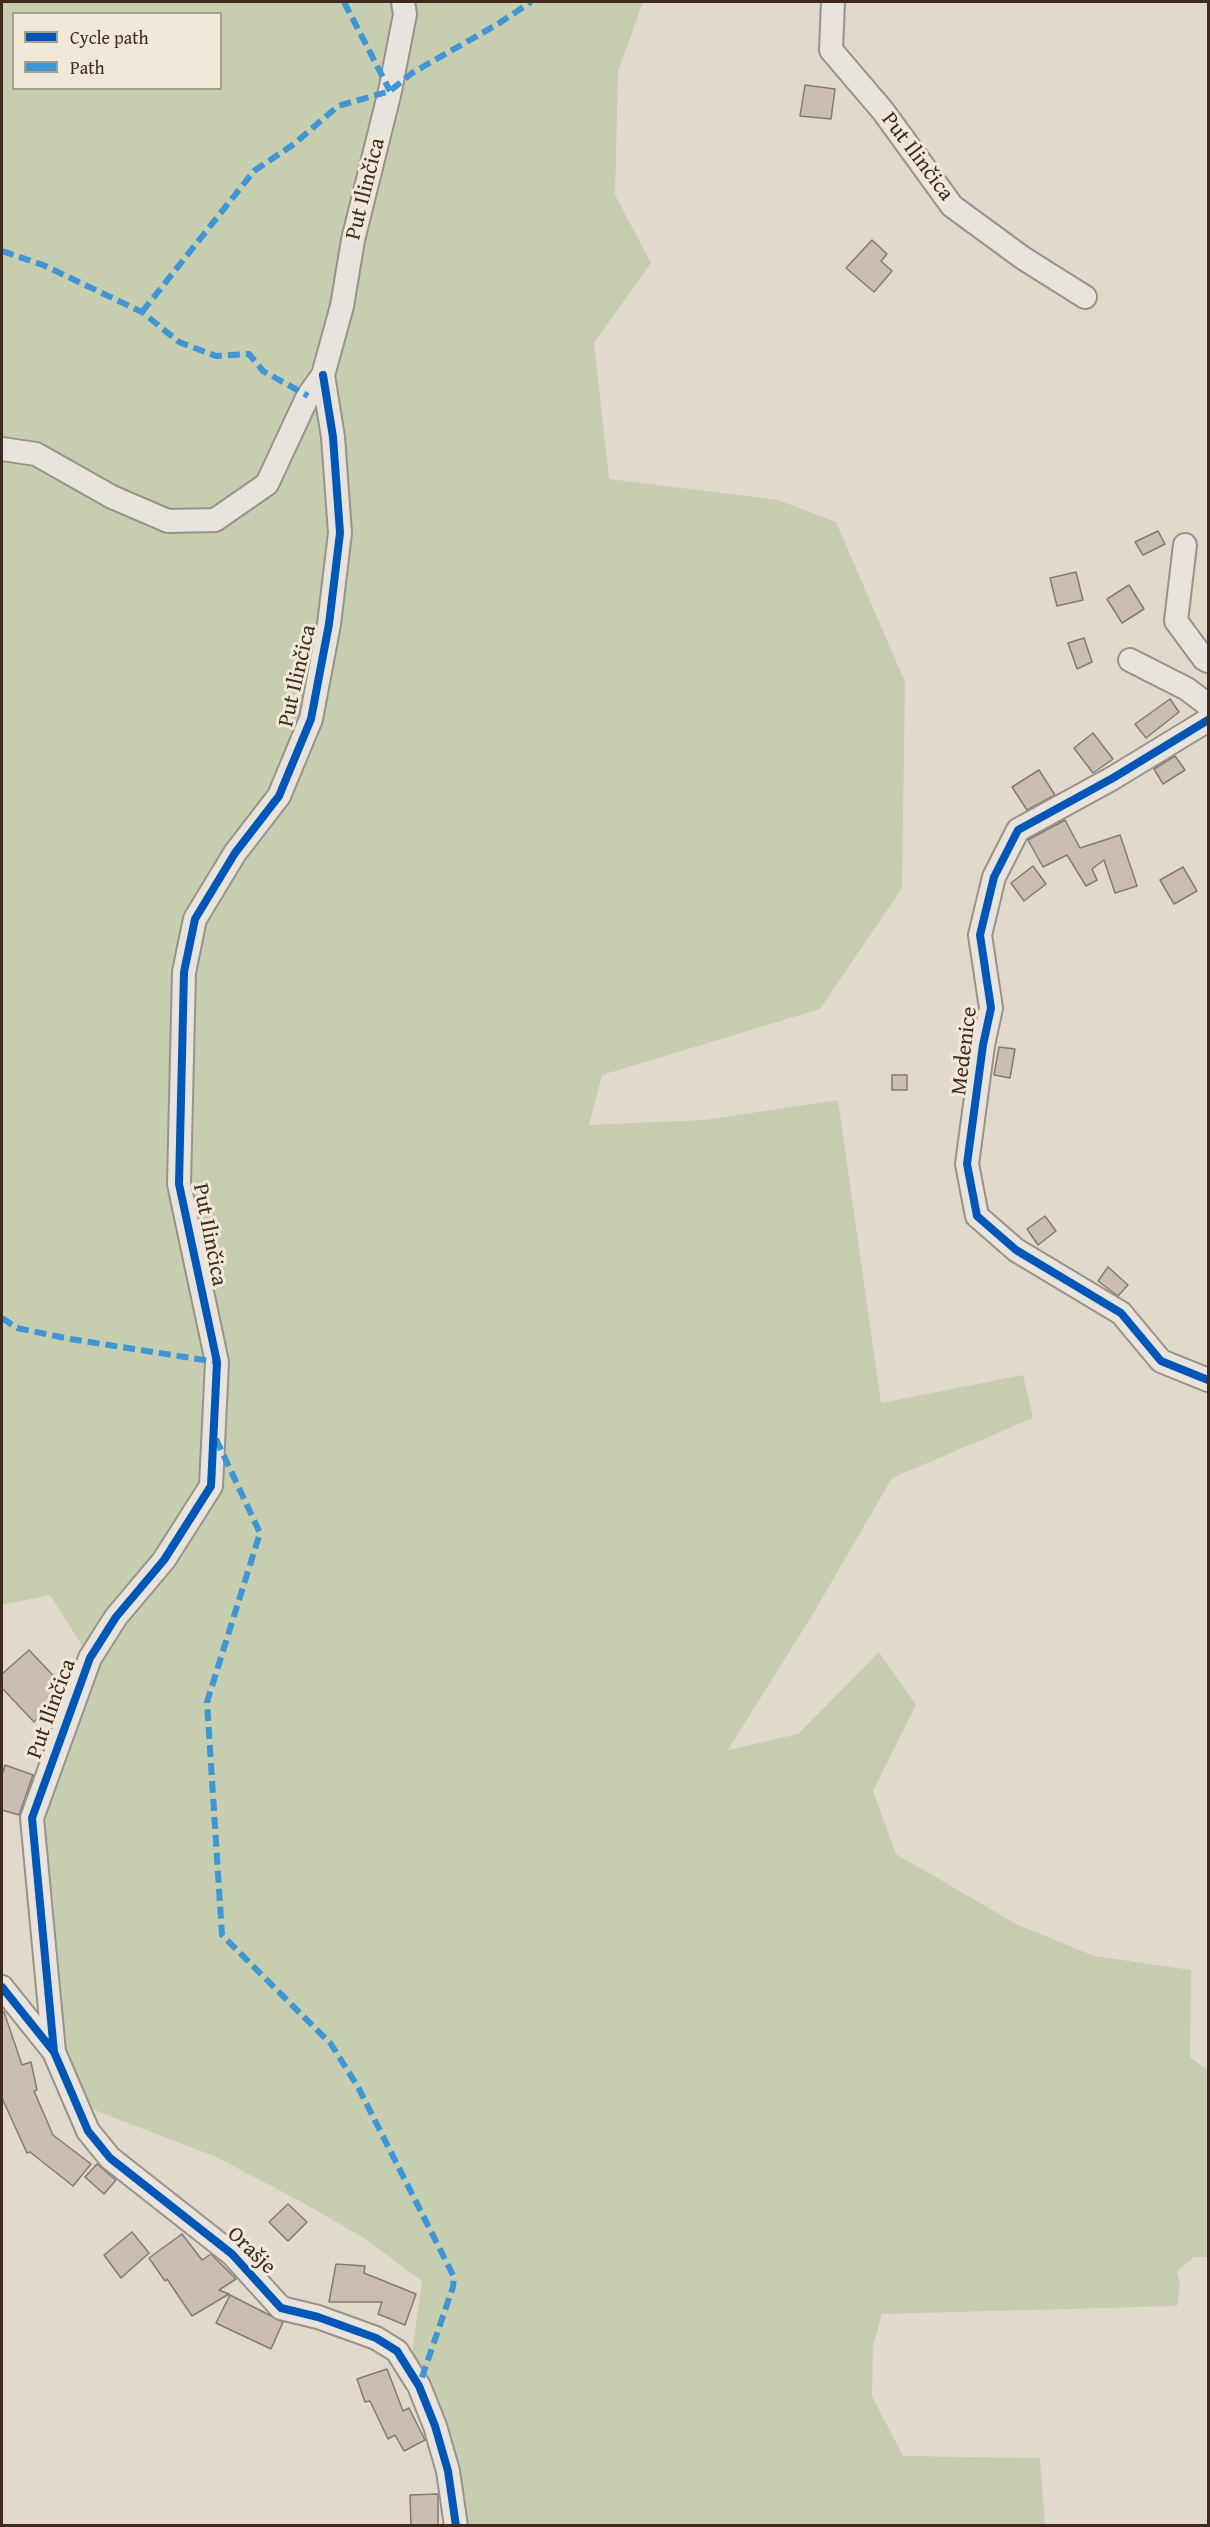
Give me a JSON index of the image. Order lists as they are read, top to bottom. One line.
{"streets":{"street":["Put Ilinčica","Medenice","Orašje"]},"crossings":[["Put Ilinčica","Orašje"]],"legend":["Cycle path","Path"]}
